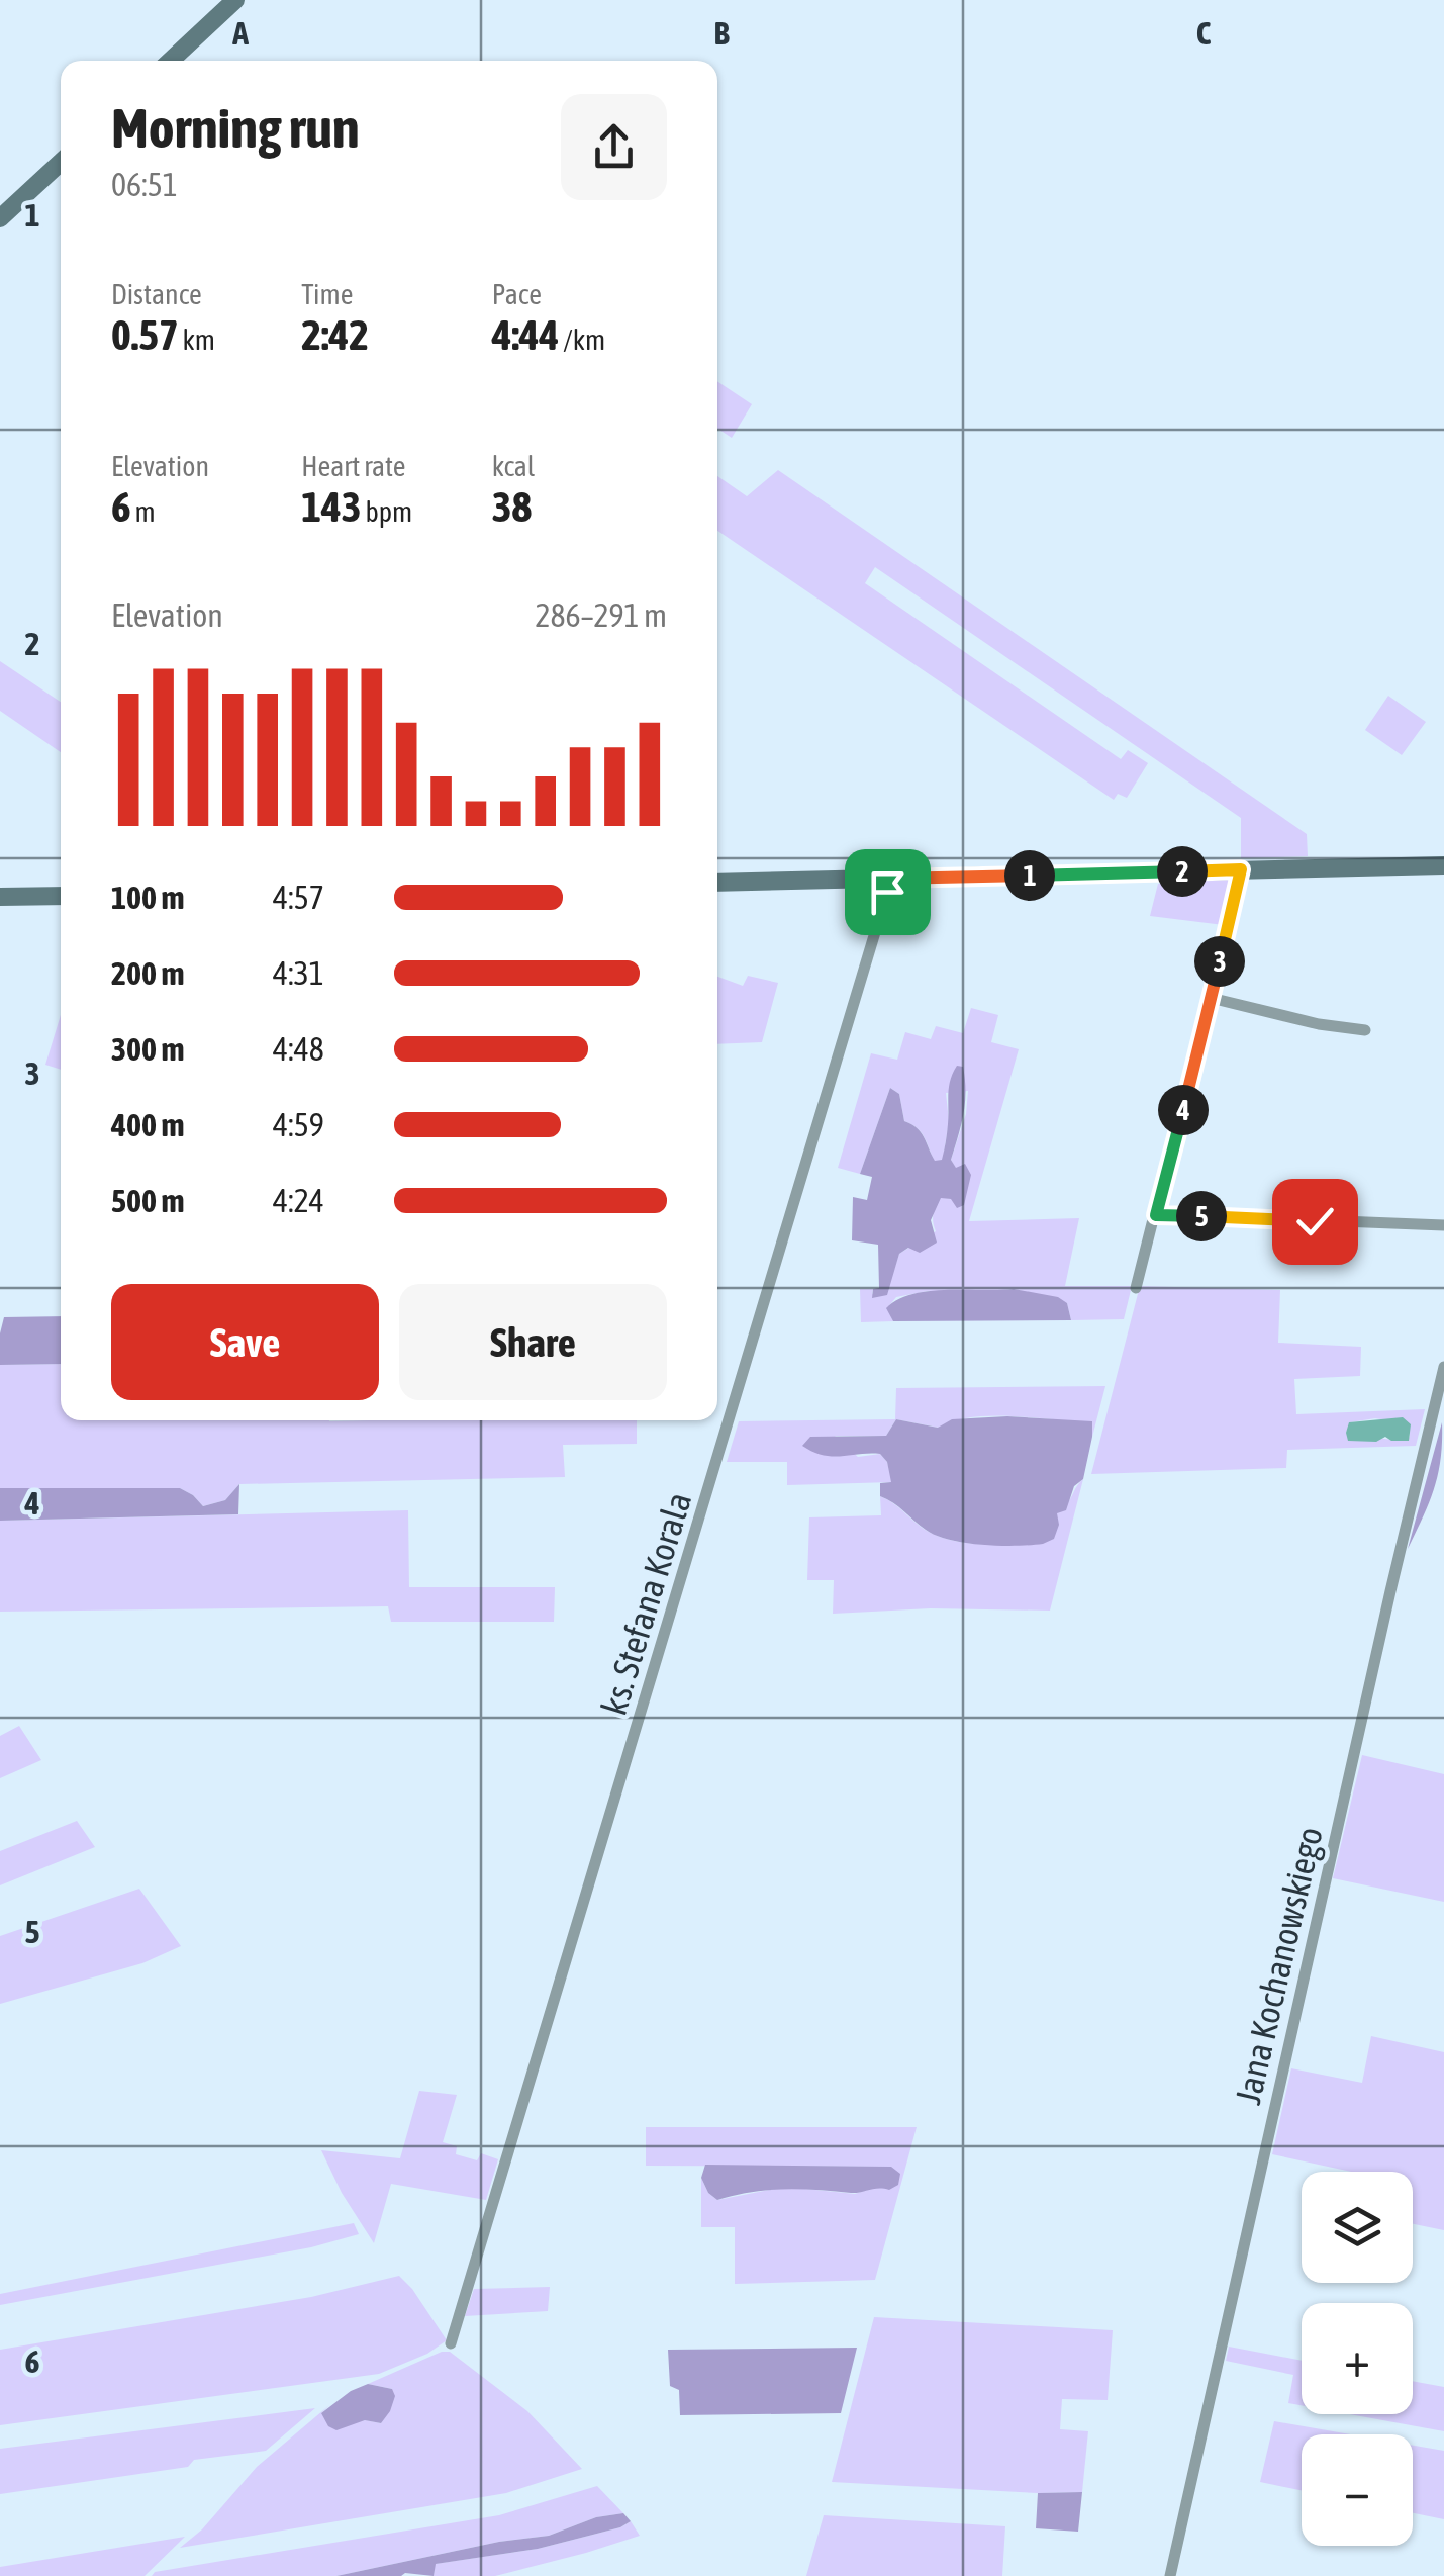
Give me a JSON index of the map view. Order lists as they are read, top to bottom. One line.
{"streets":{"street":["ks. Stefana Korala","Jana Kochanowskiego"]},"page":{"heading":["Morning run","06:51"],"stats":[["Distance","0.57 km"],["Time","2:42"],["Pace","4:44 /km"],["Elevation","6 m"],["Heart rate","143 bpm"],["kcal","38"]],"chart":["Elevation","286–291 m"],"pins":["2","1","3","4","5"],"list":[{"name":"100 m","note":"4:57"},{"name":"200 m","note":"4:31"},{"name":"300 m","note":"4:48"},{"name":"400 m","note":"4:59"},{"name":"500 m","note":"4:24"}],"buttons":["Save","Share"],"map_buttons":["+","−"]},"grid":{"columns":["A","B","C"],"rows":["1","2","3","4","5","6"]}}
